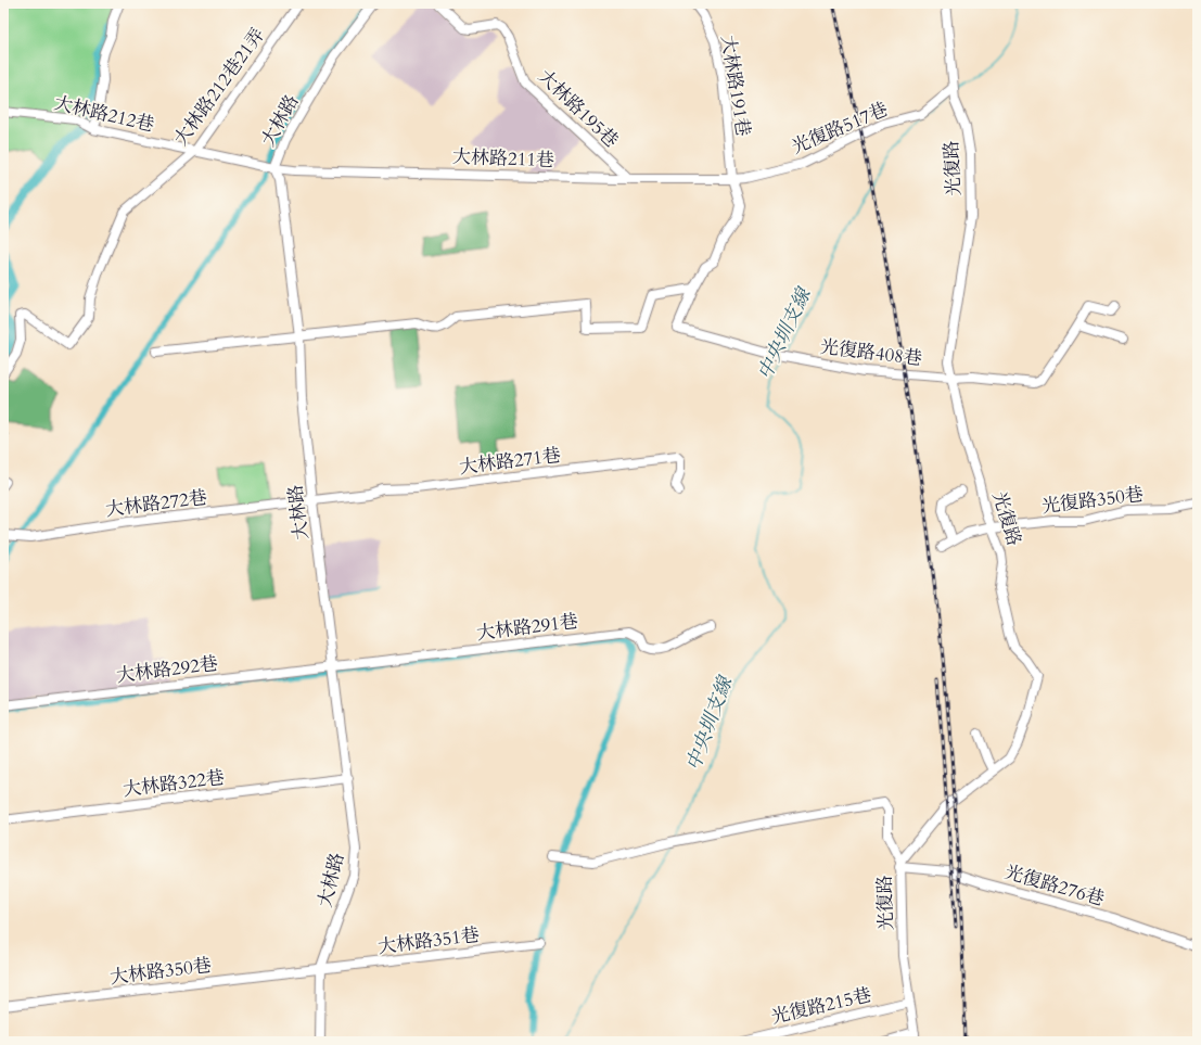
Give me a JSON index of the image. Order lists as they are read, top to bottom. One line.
{"streets":{"street":["大林路191巷","大林路212巷21弄","大林路195巷","大林路212巷","大林路","光復路517巷","大林路211巷","光復路","光復路408巷","大林路271巷","光復路350巷","大林路272巷","大林路291巷","大林路292巷","大林路322巷","光復路276巷","大林路351巷","大林路350巷","光復路215巷"]},"crossings":[["大林路191巷","光復路517巷"],["大林路191巷","大林路211巷"],["大林路191巷","光復路408巷"],["大林路212巷21弄","大林路212巷"],["大林路195巷","大林路211巷"],["大林路212巷","大林路"],["大林路212巷","大林路211巷"],["大林路","大林路211巷"],["大林路","大林路271巷"],["大林路","大林路272巷"],["大林路","大林路291巷"],["大林路","大林路292巷"],["大林路","大林路322巷"],["大林路","大林路351巷"],["大林路","大林路350巷"],["光復路517巷","大林路211巷"],["光復路517巷","光復路"],["光復路","光復路408巷"],["光復路","光復路350巷"],["光復路","光復路276巷"],["光復路","光復路215巷"],["大林路271巷","大林路272巷"],["大林路291巷","大林路292巷"],["大林路351巷","大林路350巷"]],"water":["中央圳支線"]}
